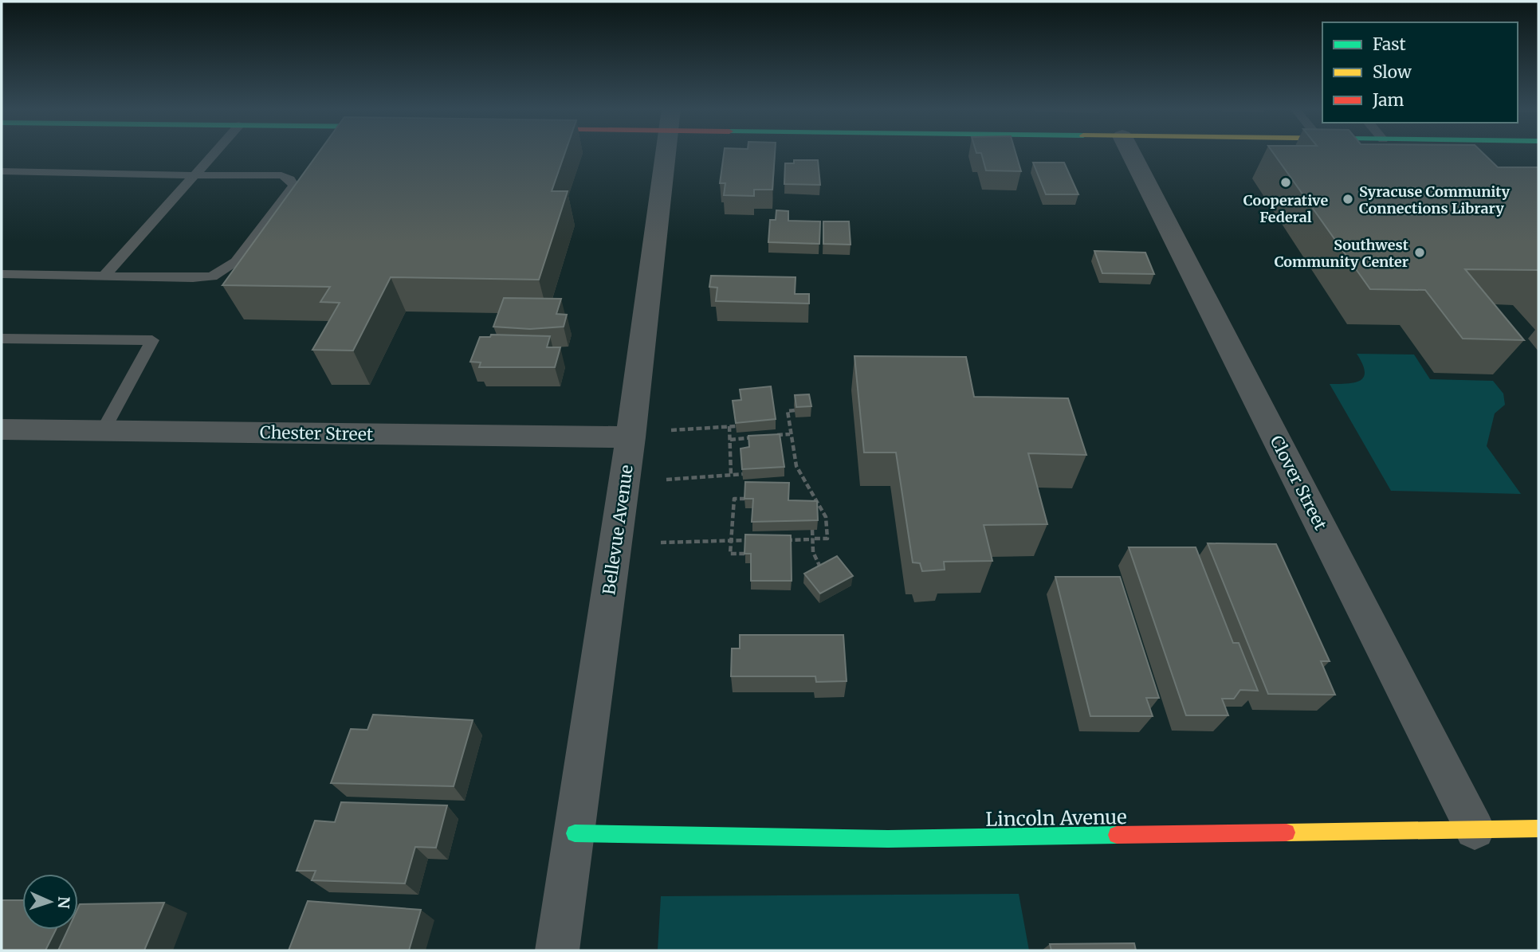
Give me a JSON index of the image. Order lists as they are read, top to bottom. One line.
{"streets":{"main road":["Lincoln Avenue"],"street":["Chester Street","Clover Street","Bellevue Avenue"]},"crossings":[["Chester Street","Bellevue Avenue"],["Clover Street","Lincoln Avenue"],["Bellevue Avenue","Lincoln Avenue"]],"places":["Cooperative Federal","Syracuse Community Connections Library","Southwest Community Center"],"legend":["Fast","Slow","Jam"],"north":"right"}
